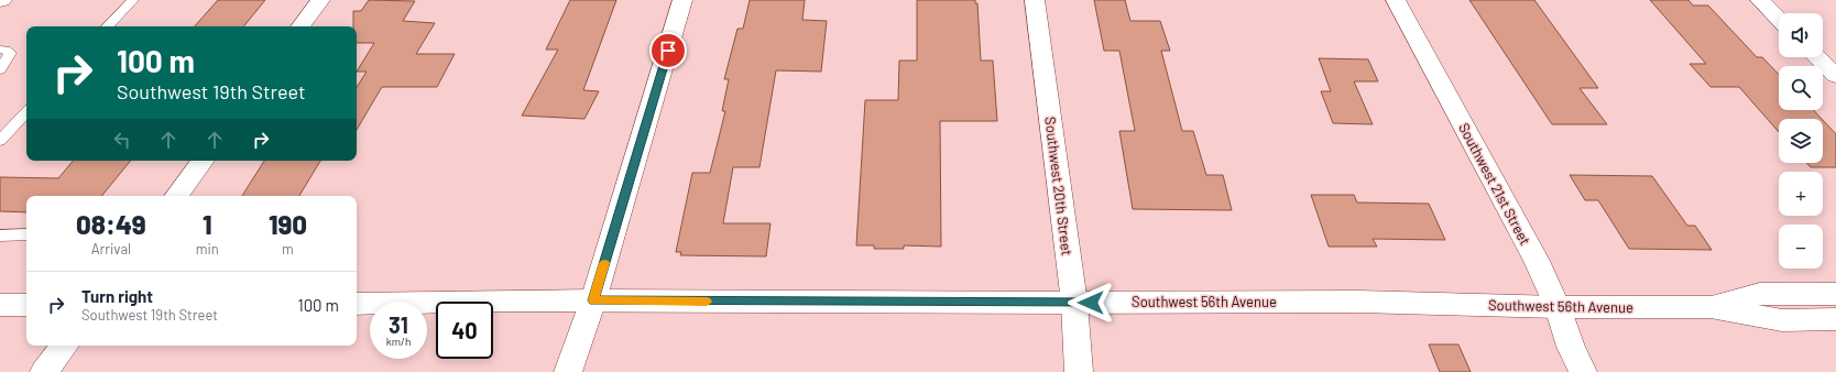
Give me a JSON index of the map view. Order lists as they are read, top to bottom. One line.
{"streets":{"street":["Southwest 21st Street","Southwest 20th Street","Southwest 56th Avenue"]},"crossings":[["Southwest 21st Street","Southwest 56th Avenue"],["Southwest 20th Street","Southwest 56th Avenue"]],"page":{"map_buttons":["+","−"],"turn":["100 m","Southwest 19th Street"],"eta":["08:49","Arrival","1","min","190","m"],"list":[{"name":"Turn right","note":"Southwest 19th Street","value":"100 m"}],"speed":"31 km/h","limit":"40"}}
